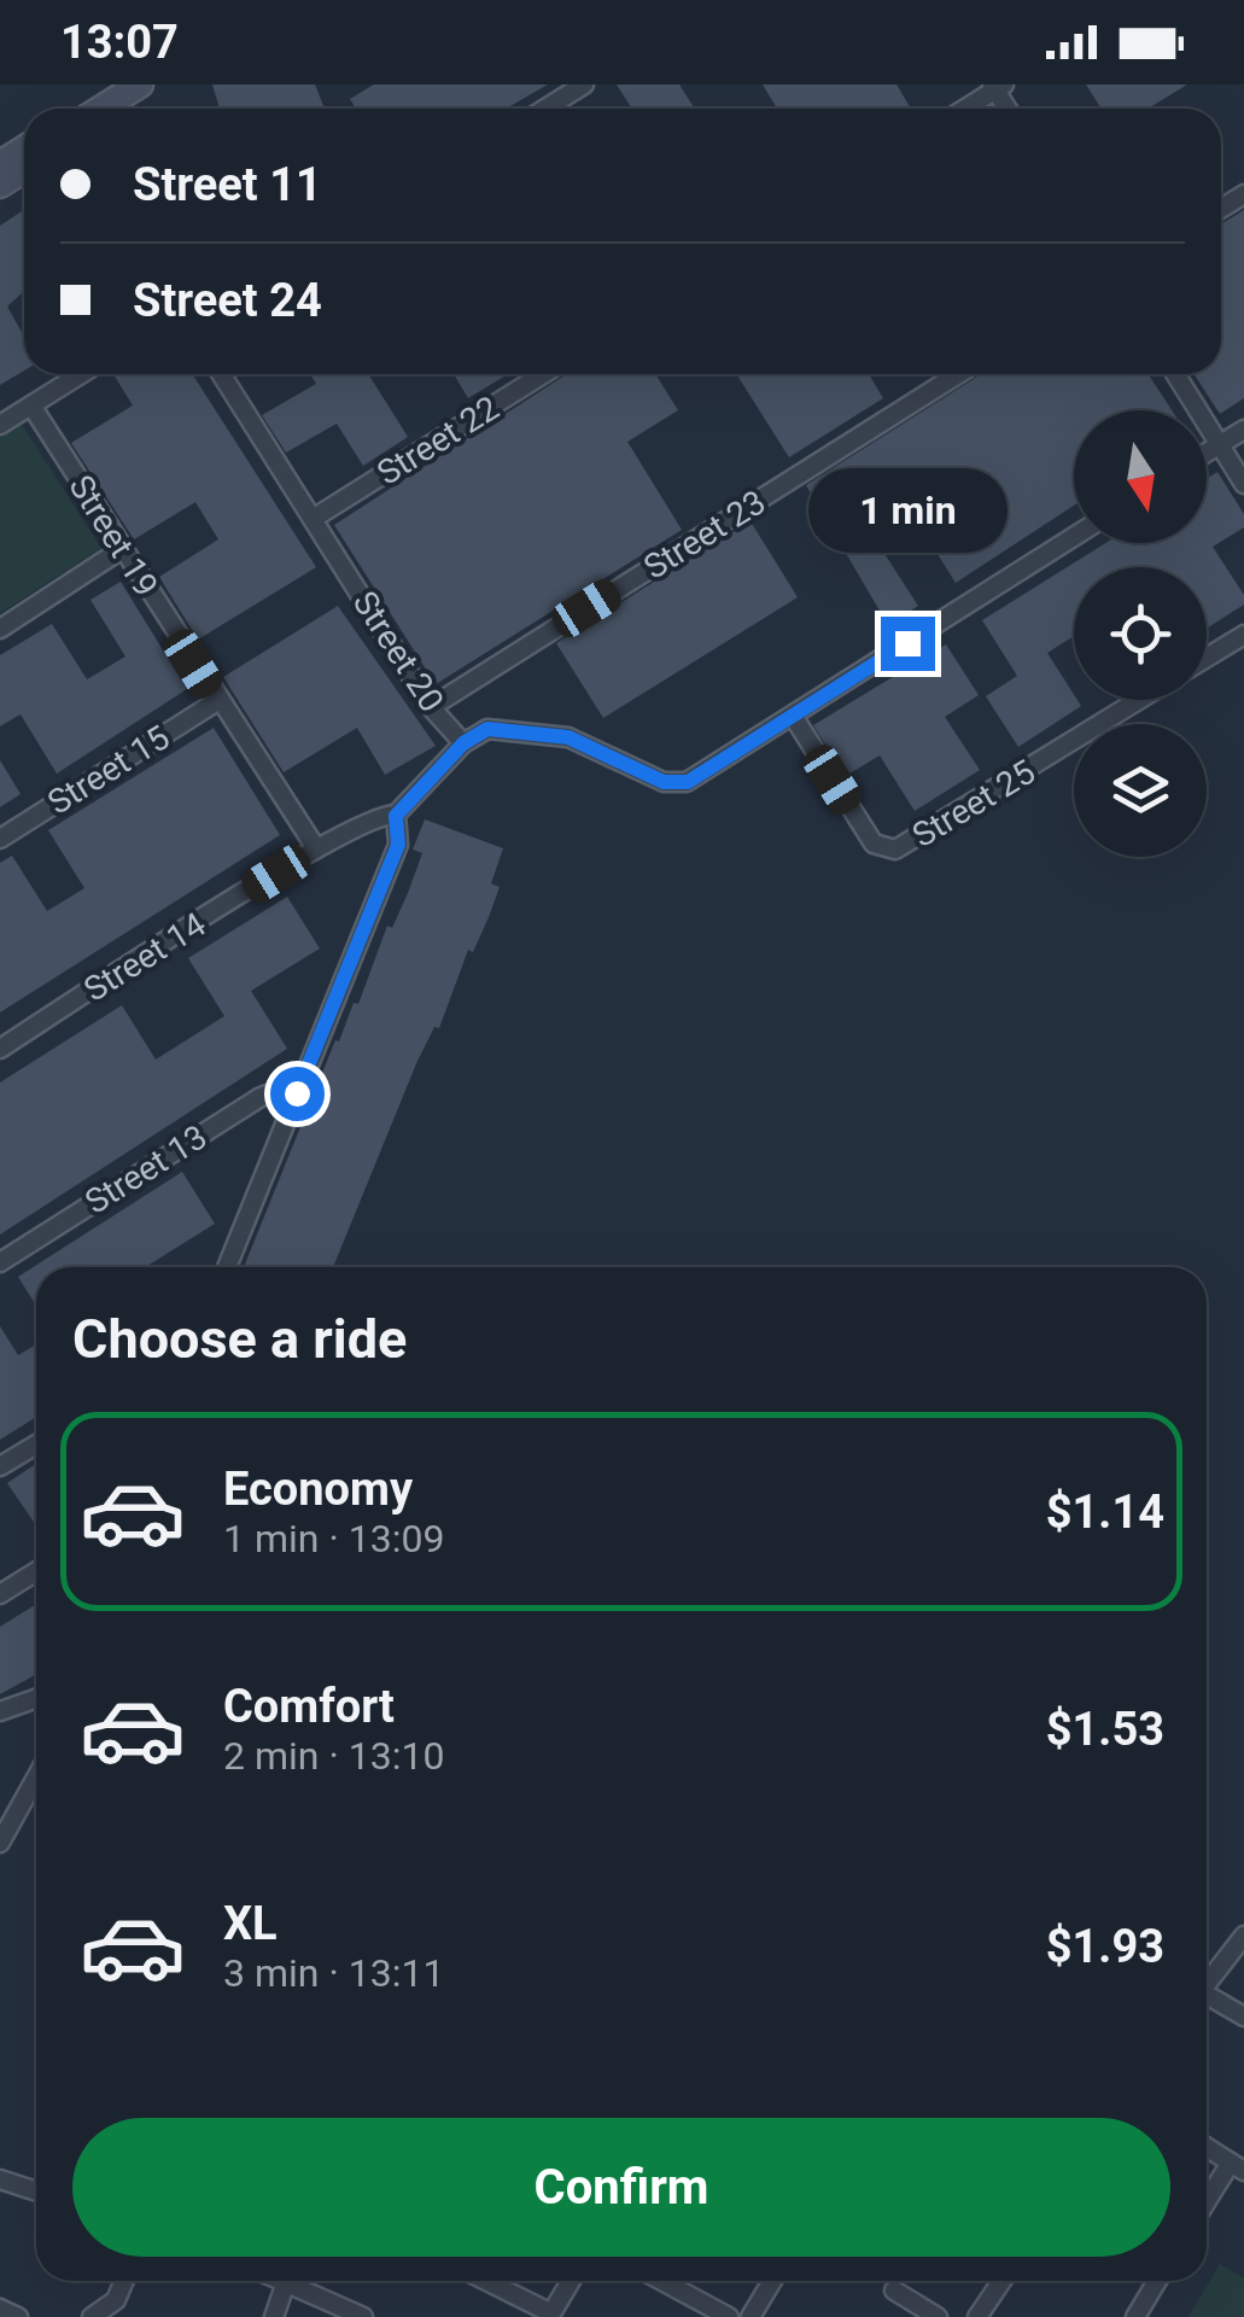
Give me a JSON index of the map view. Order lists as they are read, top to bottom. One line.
{"streets":{"street":["Street 22","Street 23","Street 19","Street 20","Street 15","Street 25","Street 14","Street 13"]},"crossings":[["Street 22","Street 20"],["Street 23","Street 20"],["Street 19","Street 15"],["Street 19","Street 14"],["Street 20","Street 25"],["Street 20","Street 14"]],"north":"bottom","page":{"status":"13:07","banner":["Street 11","Street 24"],"bubble":"1 min","heading":"Choose a ride","list":[{"name":"Economy","note":"1 min · 13:09","value":"$1.14"},{"name":"Comfort","note":"2 min · 13:10","value":"$1.53"},{"name":"XL","note":"3 min · 13:11","value":"$1.93"}],"buttons":"Confirm"}}
